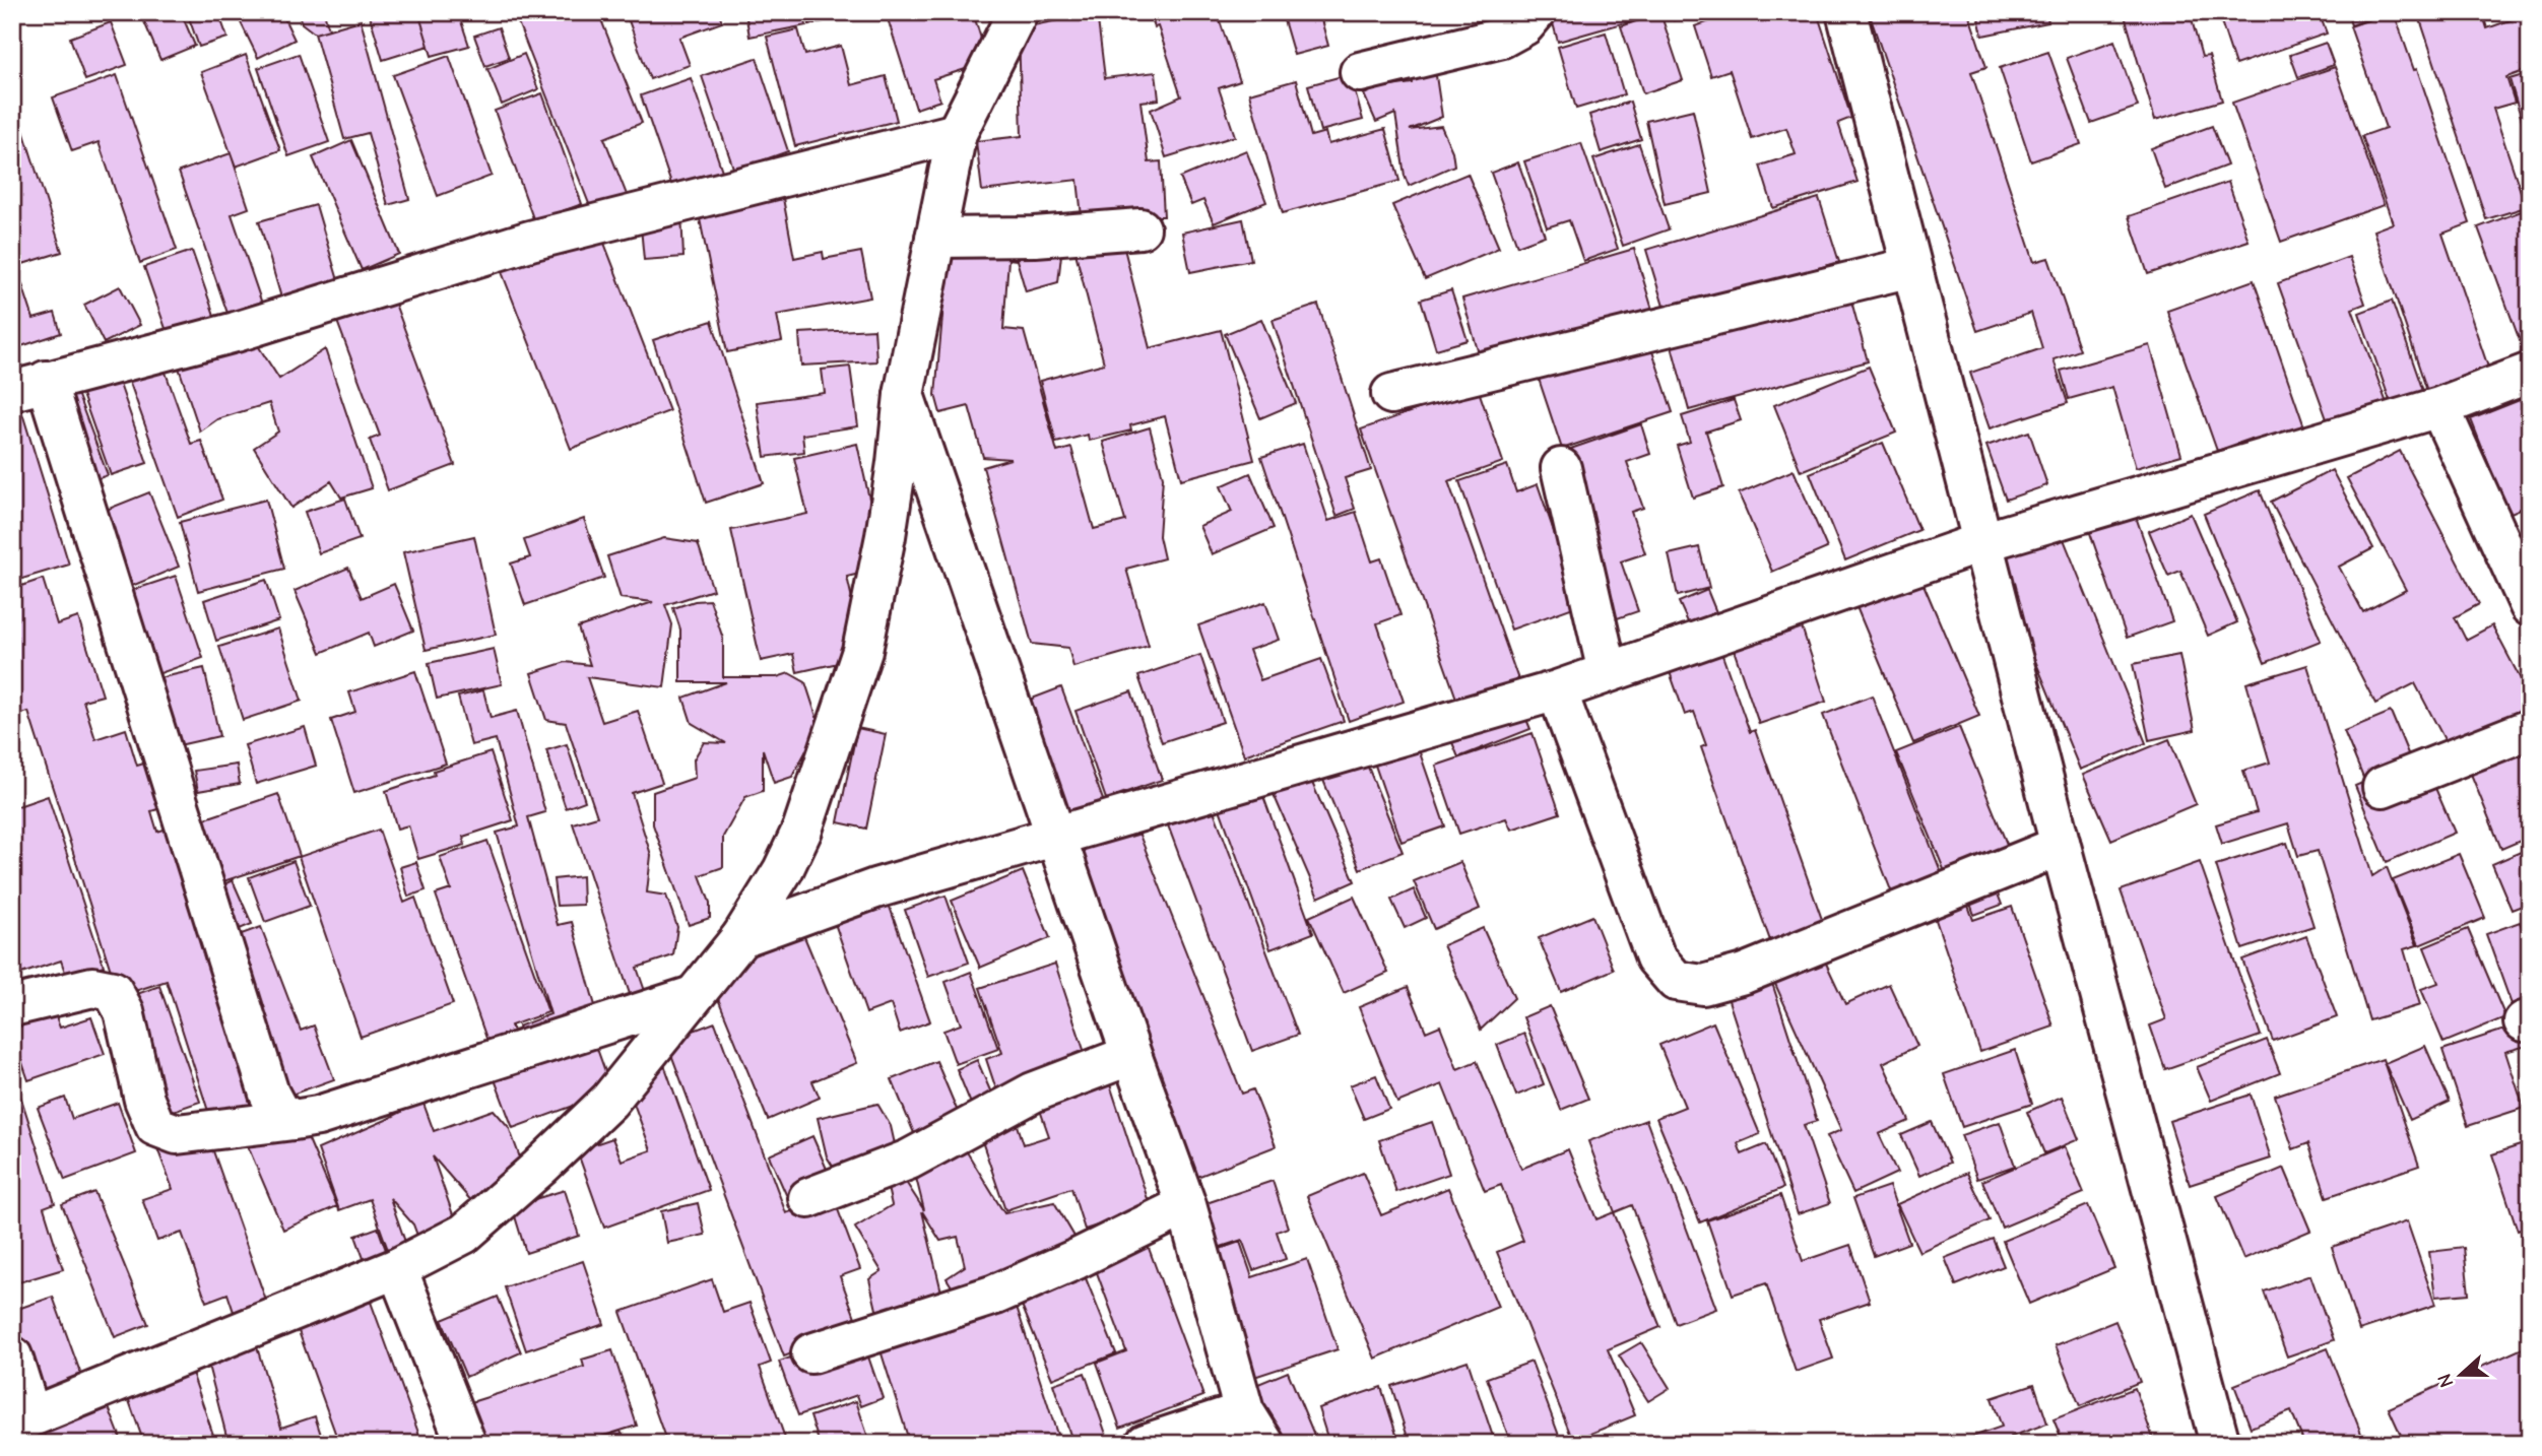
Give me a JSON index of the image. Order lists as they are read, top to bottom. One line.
{"north":"left"}
